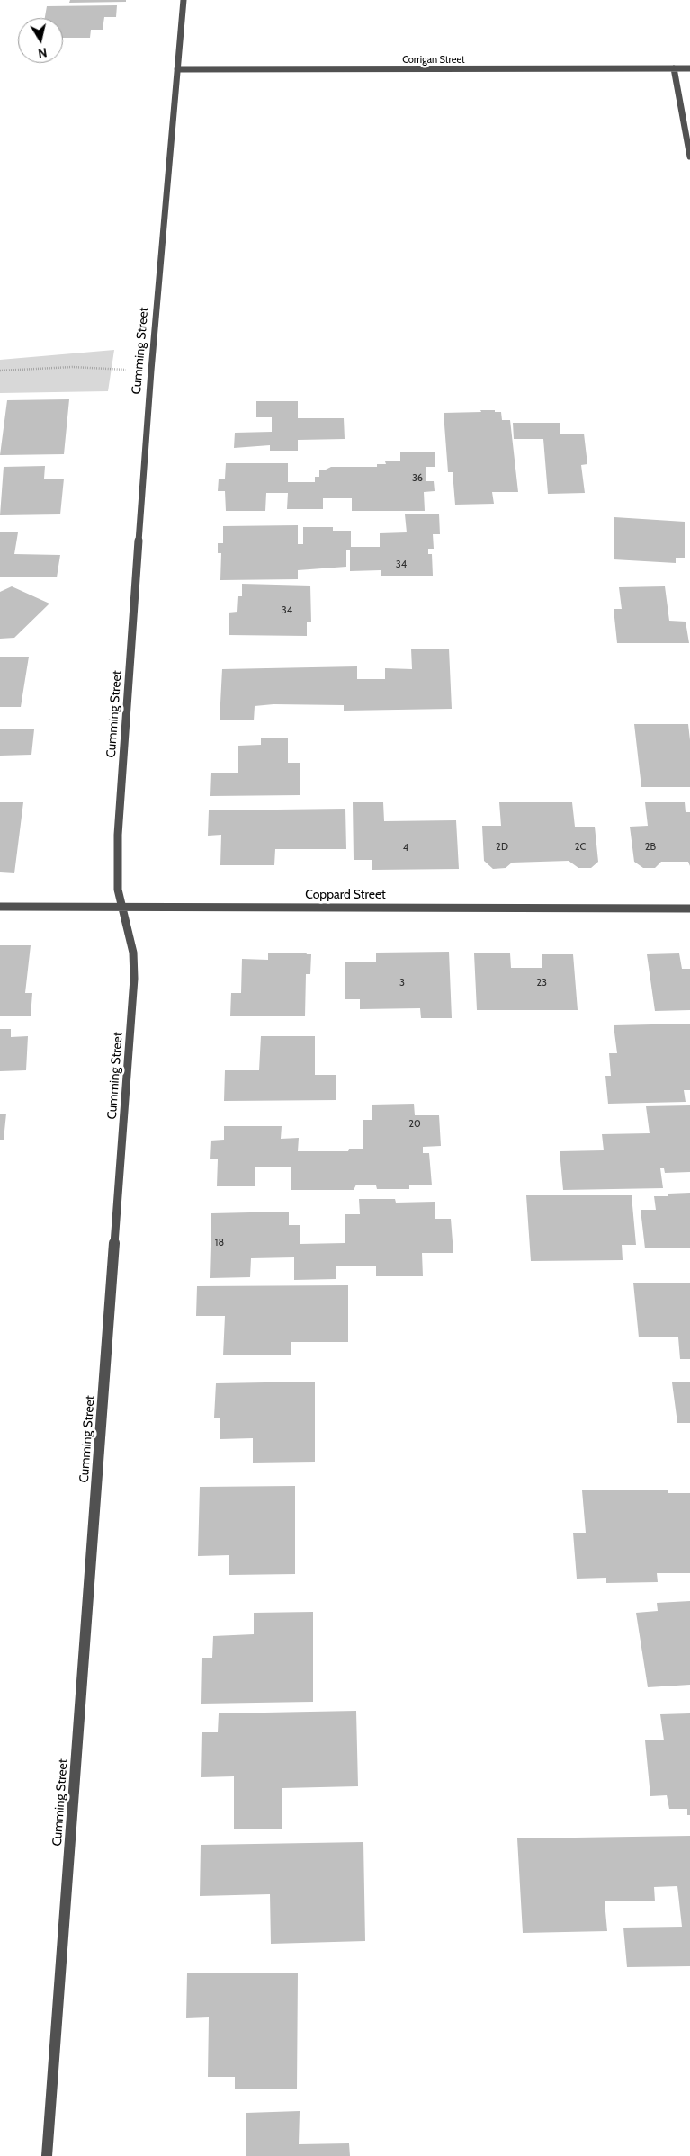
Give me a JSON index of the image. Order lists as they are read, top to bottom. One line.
{"streets":{"street":["Corrigan Street","Cumming Street","Coppard Street"]},"crossings":[["Corrigan Street","Cumming Street"],["Cumming Street","Coppard Street"]],"house_numbers":["36","34","34","2D","2C","2B","4","3","23","20","18"],"north":"bottom"}
